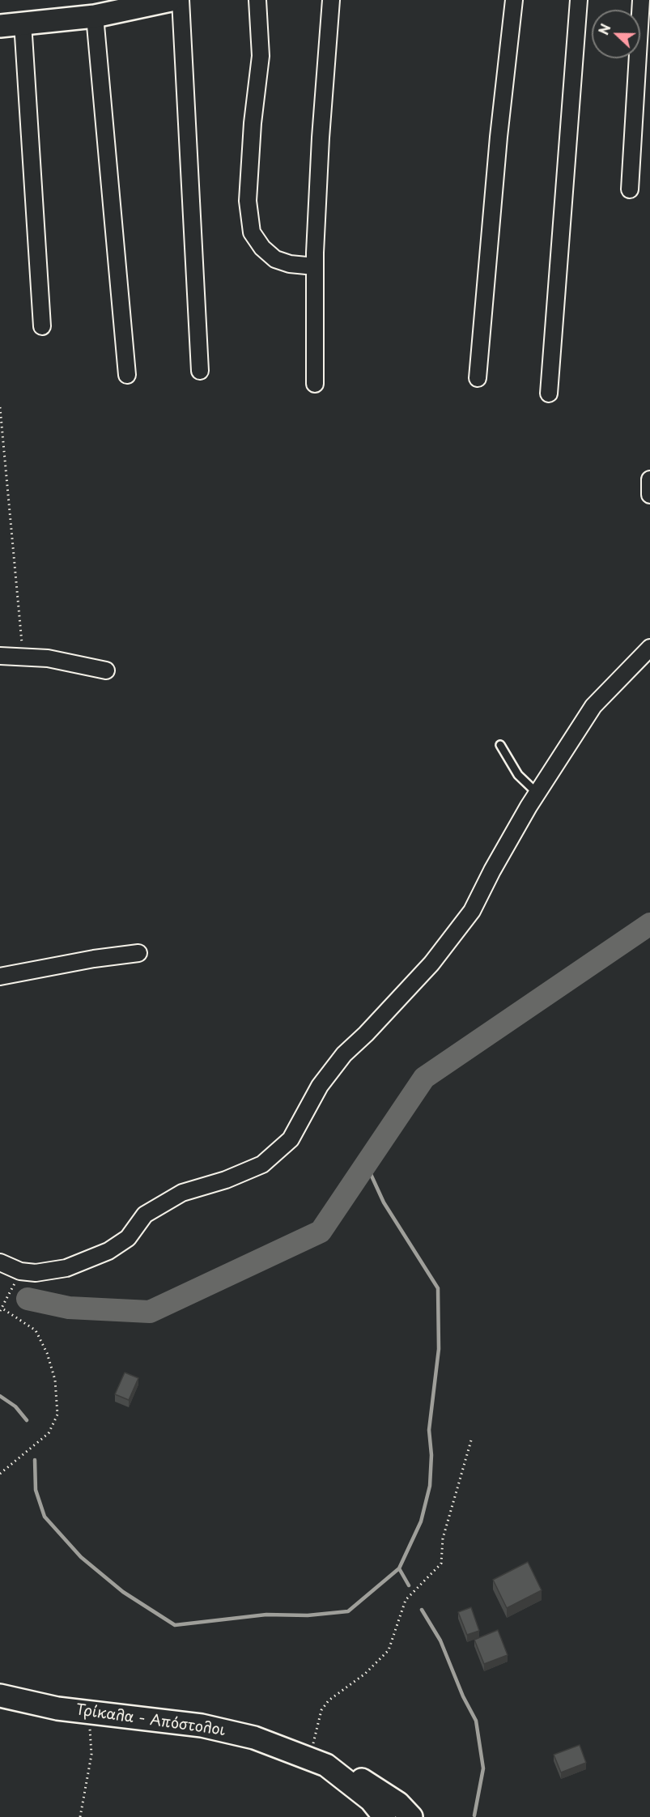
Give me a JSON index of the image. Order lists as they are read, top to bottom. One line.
{"streets":{"street":["Τρίκαλα - Απόστολοι"]},"north":"left"}
